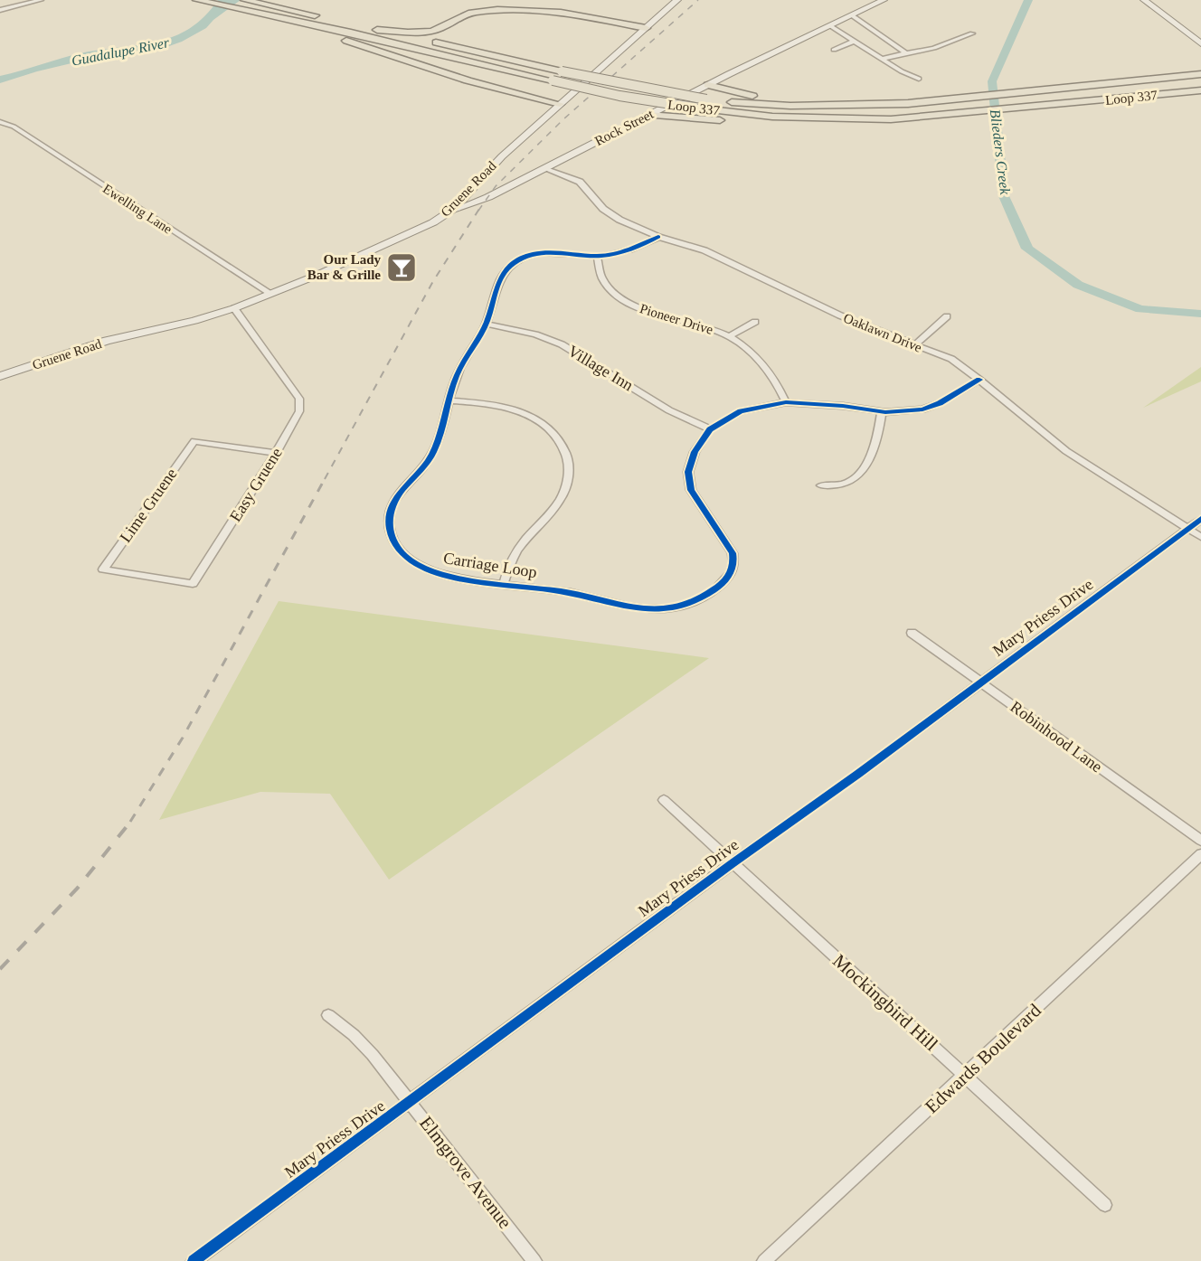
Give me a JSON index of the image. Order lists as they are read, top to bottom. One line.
{"streets":{"main road":["Loop 337"],"street":["Rock Street","Gruene Road","Ewelling Lane","Pioneer Drive","Oaklawn Drive","Village Inn","Easy Gruene","Lime Gruene","Carriage Loop","Mary Priess Drive","Robinhood Lane","Mockingbird Hill","Edwards Boulevard","Elmgrove Avenue"]},"crossings":[["Rock Street","Gruene Road"],["Rock Street","Oaklawn Drive"],["Gruene Road","Ewelling Lane"],["Gruene Road","Easy Gruene"],["Pioneer Drive","Carriage Loop"],["Oaklawn Drive","Carriage Loop"],["Oaklawn Drive","Mary Priess Drive"],["Village Inn","Carriage Loop"],["Easy Gruene","Lime Gruene"],["Mary Priess Drive","Robinhood Lane"],["Mary Priess Drive","Mockingbird Hill"],["Mary Priess Drive","Elmgrove Avenue"],["Mockingbird Hill","Edwards Boulevard"]],"water":["Guadalupe River","Blieders Creek"],"places":{"bar":["Our Lady Bar & Grille"]}}
